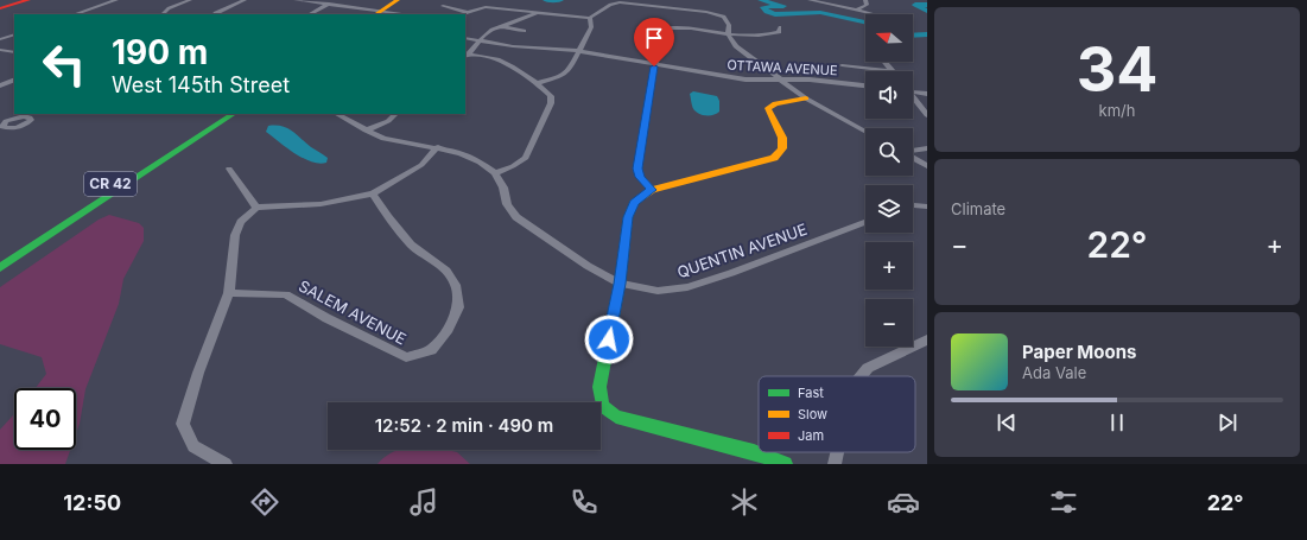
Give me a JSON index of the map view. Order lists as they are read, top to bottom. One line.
{"streets":{"main road":["CR 42"],"street":["OTTAWA AVENUE","QUENTIN AVENUE","SALEM AVENUE"]},"legend":["Fast","Slow","Jam"],"north":"left","page":{"tile":[["34","km/h"],"Climate"],"map_buttons":["+","−"],"turn":["190 m","West 145th Street"],"heat":["−","22°","+"],"song":["Paper Moons","Ada Vale"],"limit":"40","trip":"12:52 · 2 min · 490 m","tabs":["12:50","22°"]}}
